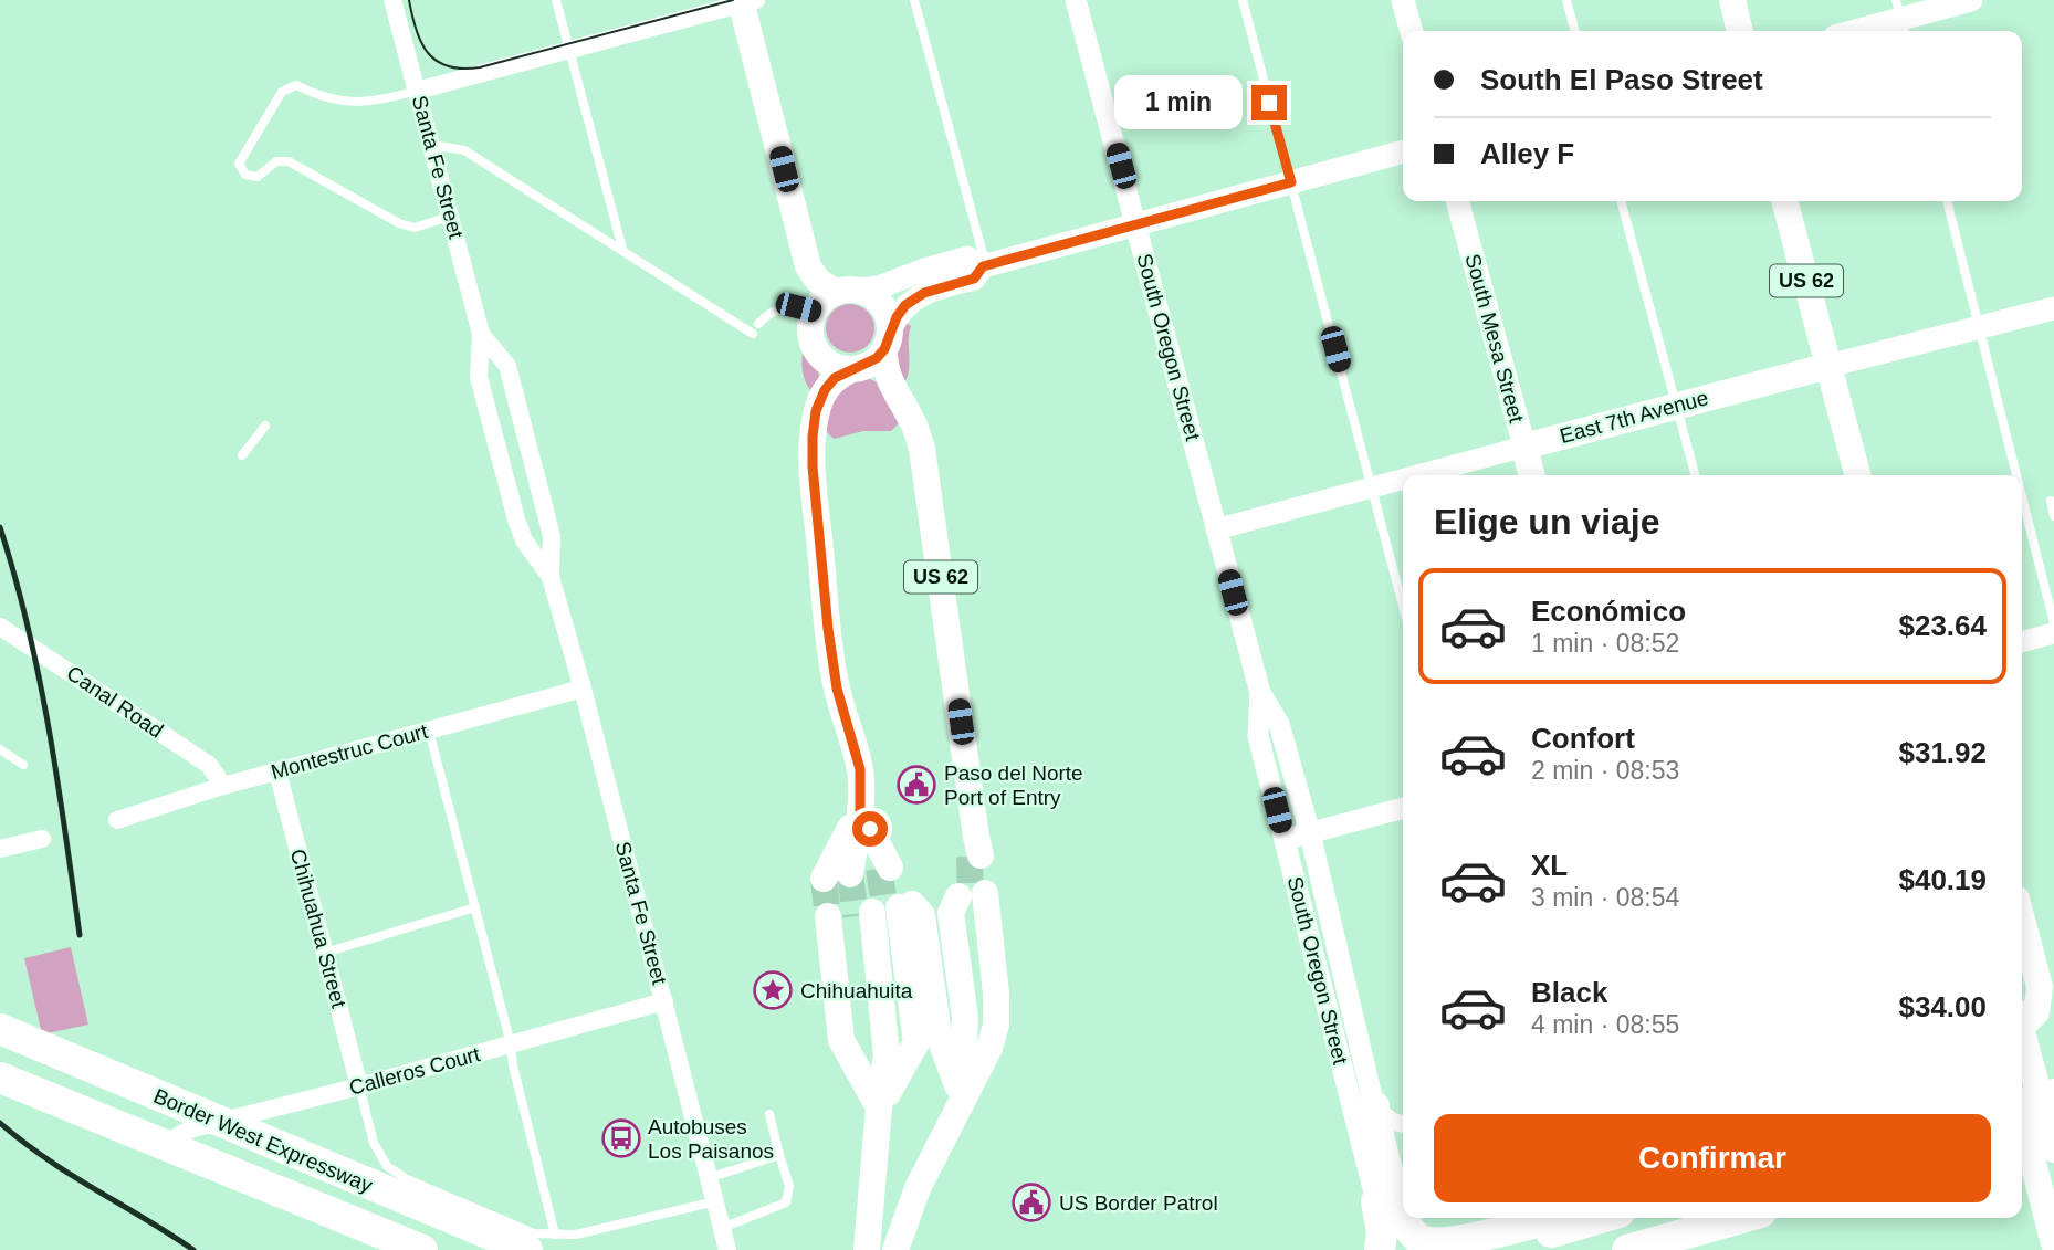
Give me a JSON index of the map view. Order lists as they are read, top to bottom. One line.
{"streets":{"highway":["Border West Expressway"],"main road":["US 62","South Mesa Street","East 7th Avenue"],"street":["Santa Fe Street","South Oregon Street","Canal Road","Montestruc Court","Chihuahua Street","Calleros Court"]},"crossings":[["Santa Fe Street","Montestruc Court"],["Santa Fe Street","Calleros Court"],["US 62","East 7th Avenue"],["South Mesa Street","East 7th Avenue"],["South Oregon Street","East 7th Avenue"],["Canal Road","Montestruc Court"],["Montestruc Court","Chihuahua Street"],["Chihuahua Street","Calleros Court"]],"places":{"public building":["Paso del Norte Port of Entry","US Border Patrol"],"place":["Chihuahuita"],"bus stop":["Autobuses Los Paisanos"]},"page":{"banner":["South El Paso Street","Alley F"],"bubble":"1 min","heading":"Elige un viaje","list":[{"name":"Económico","note":"1 min · 08:52","value":"$23.64"},{"name":"Confort","note":"2 min · 08:53","value":"$31.92"},{"name":"XL","note":"3 min · 08:54","value":"$40.19"},{"name":"Black","note":"4 min · 08:55","value":"$34.00"}],"buttons":"Confirmar"}}
